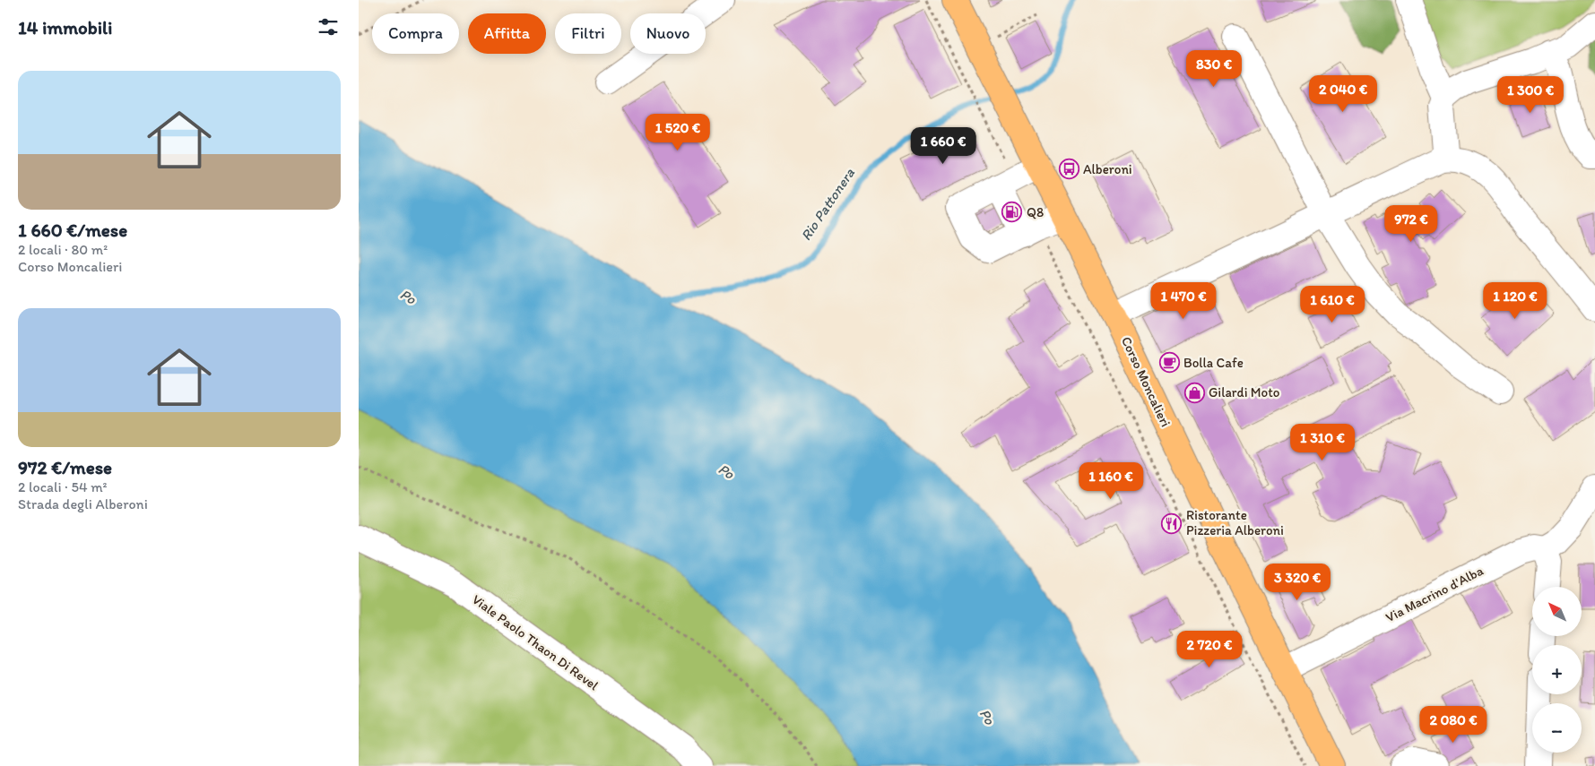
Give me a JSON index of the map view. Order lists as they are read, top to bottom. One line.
{"streets":{"main road":["Corso Moncalieri"],"street":["Via Macrino d'Alba","Viale Paolo Thaon Di Revel"]},"crossings":[["Corso Moncalieri","Via Macrino d'Alba"]],"water":["Rio Pattonera","Po"],"places":{"bus stop":["Alberoni"],"fuel station":["Q8"],"cafe":["Bolla Cafe"],"shop":["Gilardi Moto"],"restaurant":["Ristorante Pizzeria Alberoni"]},"north":"top left","page":{"heading":"14 immobili","chip":["Compra","Affitta","Filtri","Nuovo"],"price":["830 €","2 040 €","1 300 €","1 520 €","1 660 €","972 €","1 470 €","1 120 €","1 610 €","1 310 €","1 160 €","3 320 €","2 720 €","2 080 €"],"list":[{"name":"1 660 €/mese","note":"2 locali · 80 m² · Corso Moncalieri"},{"name":"972 €/mese","note":"2 locali · 54 m² · Strada degli Alberoni"}],"map_buttons":["+","−"]}}
